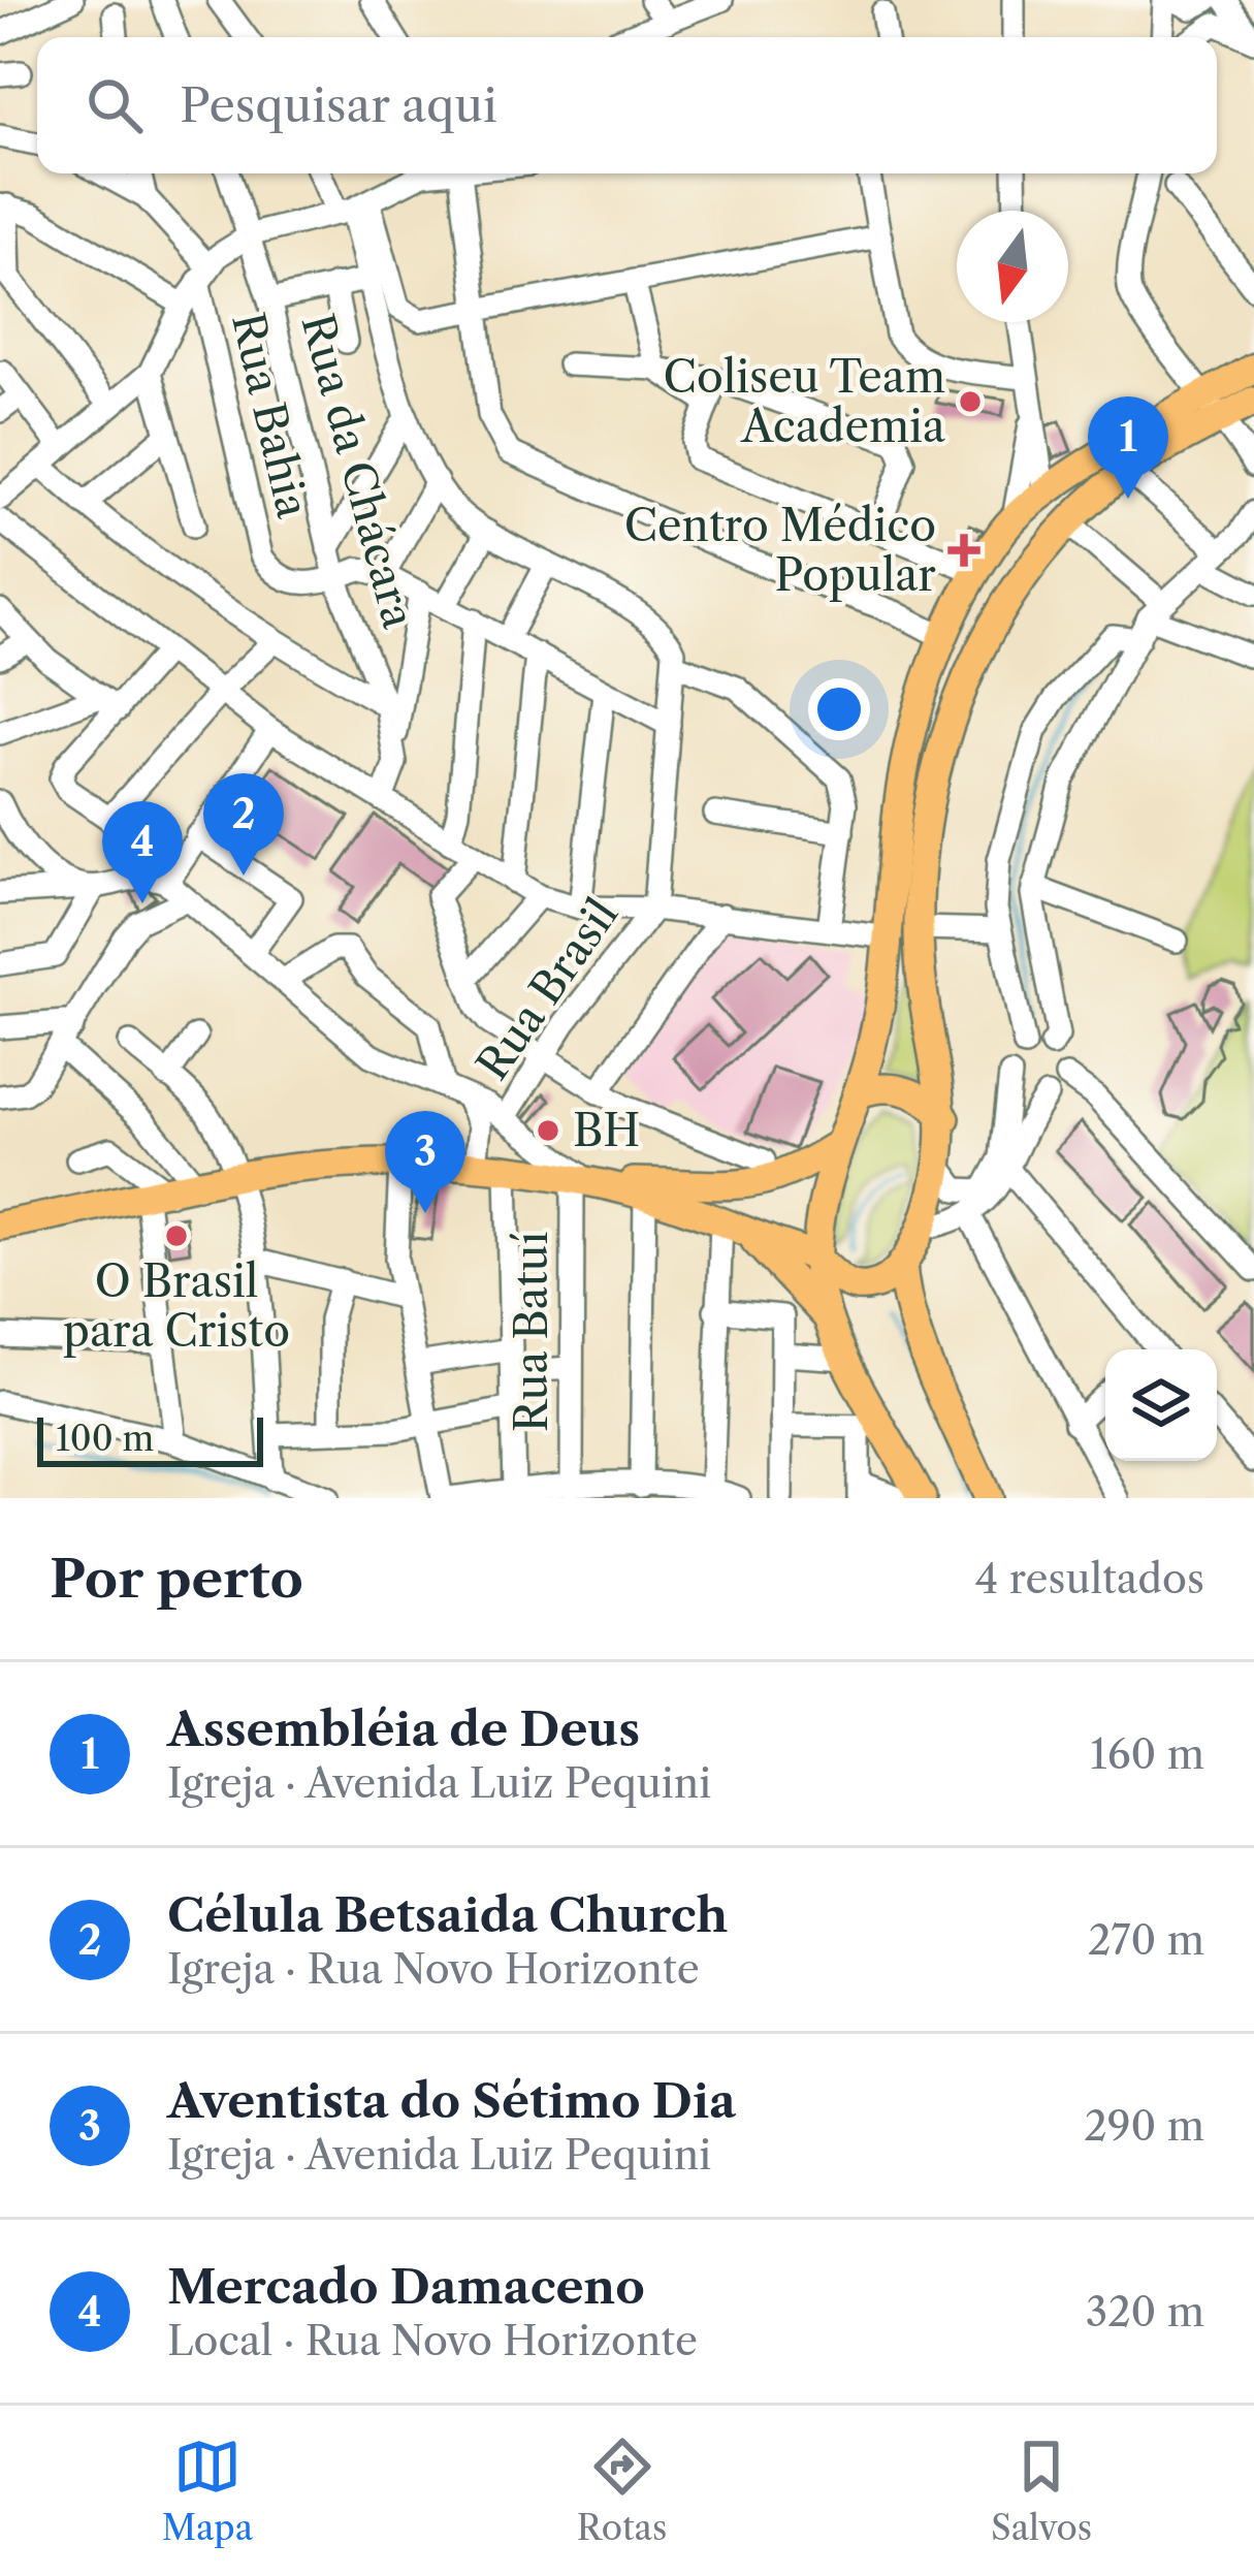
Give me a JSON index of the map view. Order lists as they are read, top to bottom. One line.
{"streets":{"street":["Rua Bahia","Rua da Chácara","Rua Brasil","Rua Batuí"]},"crossings":[["Rua Bahia","Rua da Chácara"]],"places":{"other":["Coliseu Team Academia","BH","O Brasil para Cristo"],"health":["Centro Médico Popular"]},"scale_bar":"100 m","north":"bottom","page":{"search":"Pesquisar aqui","pins":["1","2","4","3"],"scale":"100 m","heading":["Por perto","4 resultados"],"list":[{"mark":"1","name":"Assembléia de Deus","note":"Igreja · Avenida Luiz Pequini","value":"160 m"},{"mark":"2","name":"Célula Betsaida Church","note":"Igreja · Rua Novo Horizonte","value":"270 m"},{"mark":"3","name":"Aventista do Sétimo Dia","note":"Igreja · Avenida Luiz Pequini","value":"290 m"},{"mark":"4","name":"Mercado Damaceno","note":"Local · Rua Novo Horizonte","value":"320 m"}],"nav":["Mapa","Rotas","Salvos"]}}
